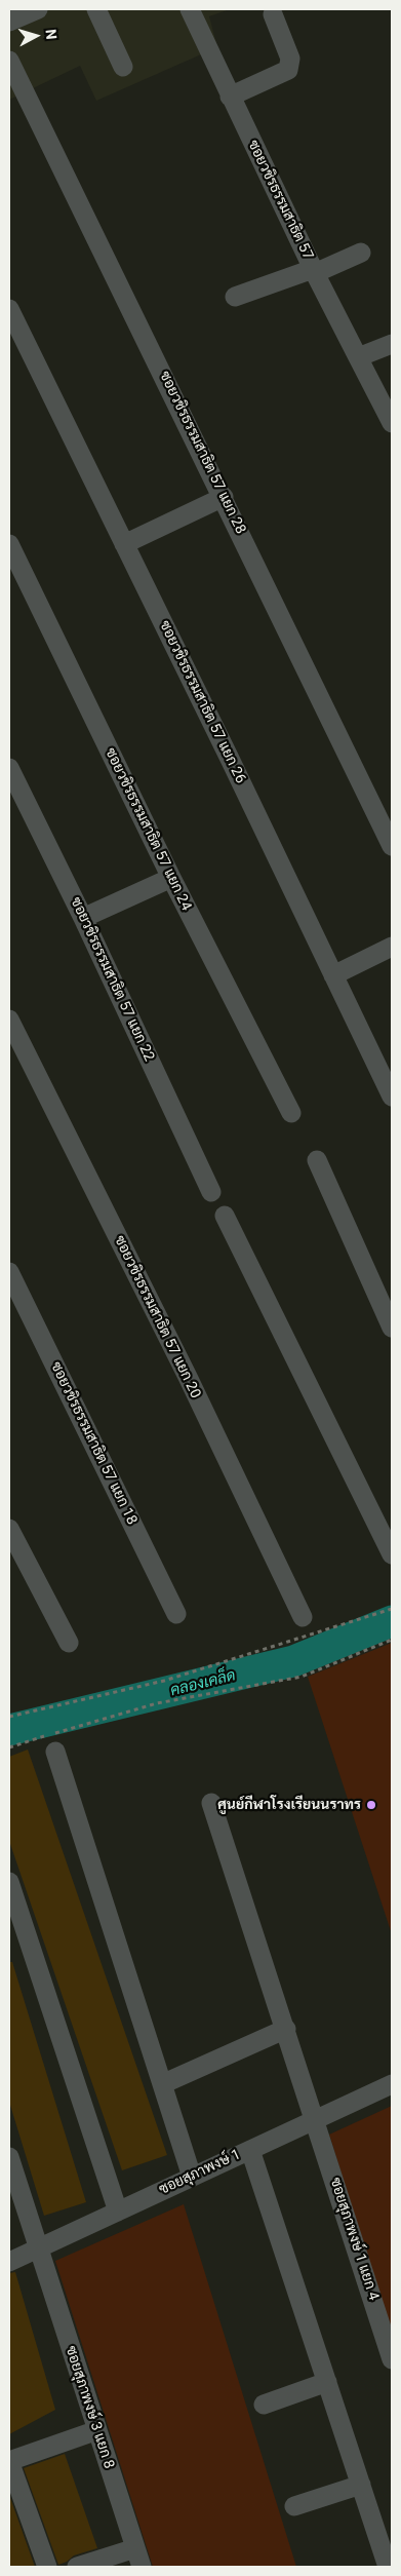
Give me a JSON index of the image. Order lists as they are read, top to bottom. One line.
{"streets":{"street":["ซอยวชิรธรรมสาธิต 57","ซอยวชิรธรรมสาธิต 57 แยก 28","ซอยวชิรธรรมสาธิต 57 แยก 26","ซอยวชิรธรรมสาธิต 57 แยก 24","ซอยวชิรธรรมสาธิต 57 แยก 22","ซอยวชิรธรรมสาธิต 57 แยก 20","ซอยวชิรธรรมสาธิต 57 แยก 18","ซอยสุภาพงษ์ 1","ซอยสุภาพงษ์ 1 แยก 4","ซอยสุภาพงษ์ 3 แยก 8"]},"crossings":[["ซอยสุภาพงษ์ 1","ซอยสุภาพงษ์ 1 แยก 4"],["ซอยสุภาพงษ์ 1","ซอยสุภาพงษ์ 3 แยก 8"]],"water":["คลองเคล็ด"],"places":["ศูนย์กีฬาโรงเรียนนราทร"],"north":"right"}
